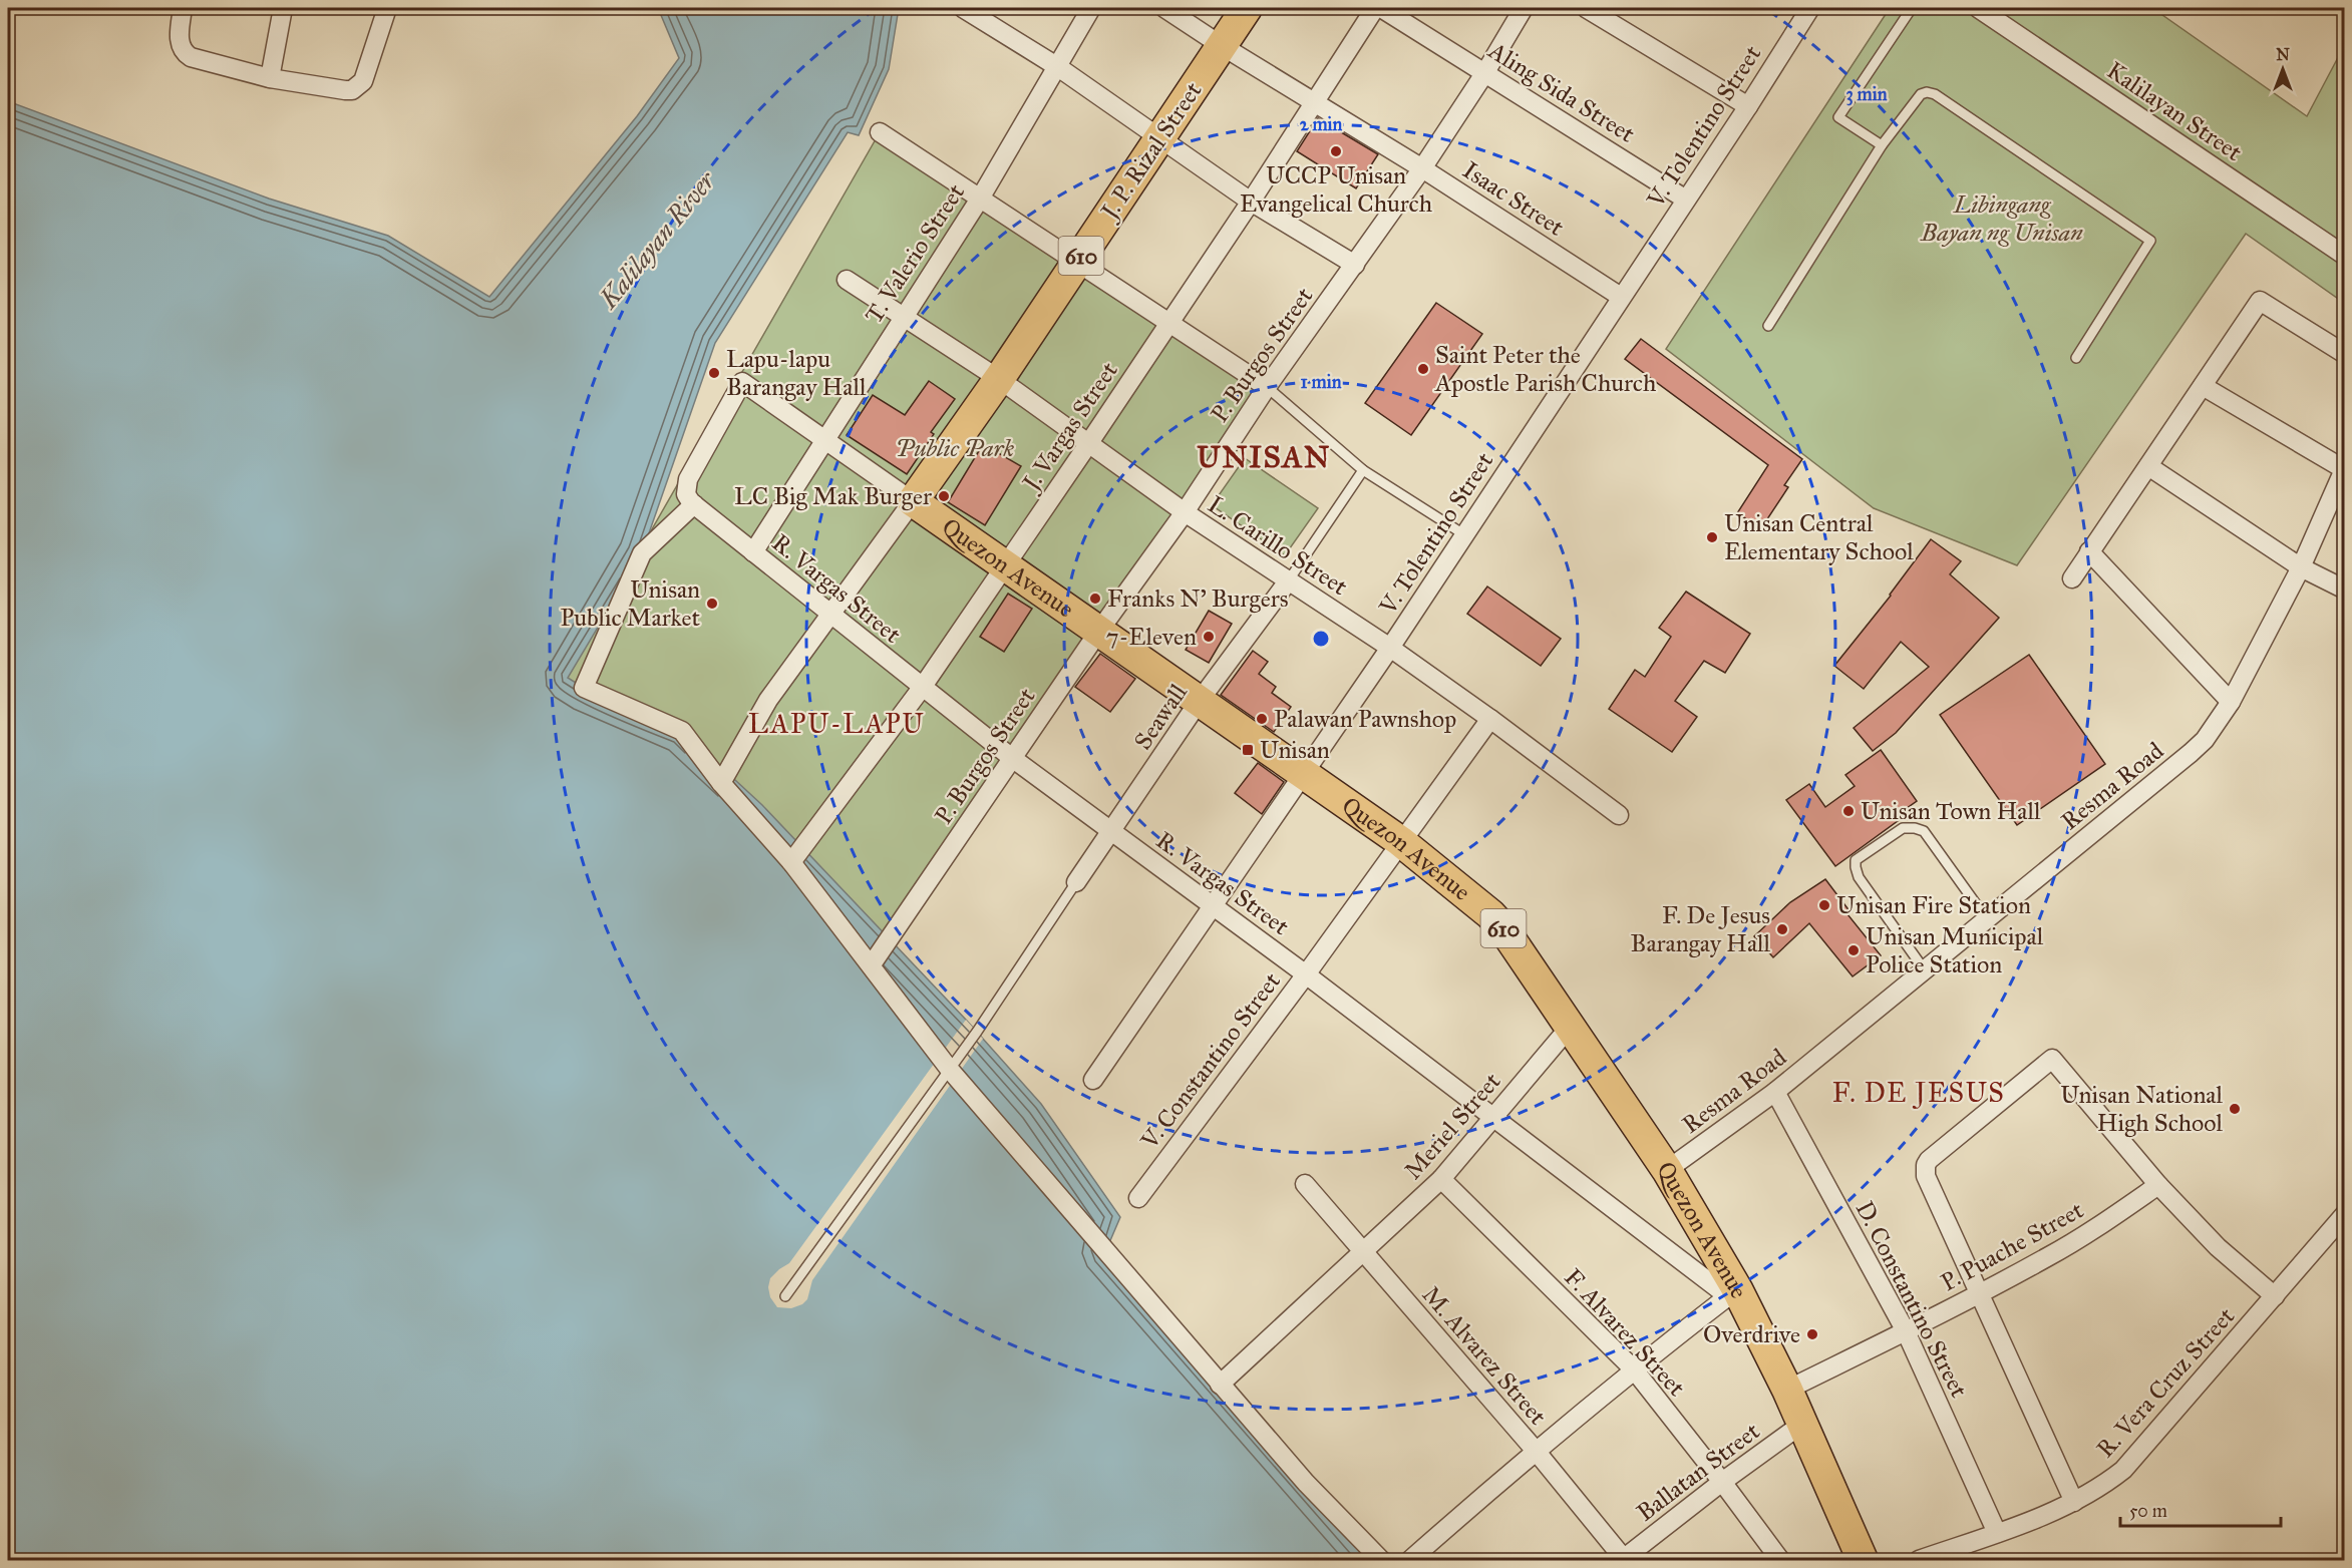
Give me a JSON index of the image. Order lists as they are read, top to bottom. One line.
{"streets":{"main road":["J. P. Rizal Street","610","Quezon Avenue"],"street":["Aling Sida Street","Kalilayan Street","V. Tolentino Street","Isaac Street","T. Valerio Street","P. Burgos Street","J. Vargas Street","L. Carillo Street","R. Vargas Street","Seawall","Resma Road","V. Constantino Street","Meriel Street","P. Puache Street","D. Constantino Street","F. Alvarez Street","M. Alvarez Street","R. Vera Cruz Street","Ballatan Street"]},"crossings":[["Aling Sida Street","V. Tolentino Street"],["Aling Sida Street","P. Burgos Street"],["V. Tolentino Street","Isaac Street"],["V. Tolentino Street","L. Carillo Street"],["V. Tolentino Street","Quezon Avenue"],["V. Tolentino Street","R. Vargas Street"],["J. P. Rizal Street","Isaac Street"],["J. P. Rizal Street","L. Carillo Street"],["J. P. Rizal Street","Quezon Avenue"],["Isaac Street","P. Burgos Street"],["Isaac Street","J. Vargas Street"],["T. Valerio Street","L. Carillo Street"],["T. Valerio Street","R. Vargas Street"],["P. Burgos Street","L. Carillo Street"],["P. Burgos Street","Quezon Avenue"],["P. Burgos Street","R. Vargas Street"],["J. Vargas Street","L. Carillo Street"],["J. Vargas Street","Quezon Avenue"],["J. Vargas Street","R. Vargas Street"],["L. Carillo Street","Seawall"],["L. Carillo Street","V. Constantino Street"],["Quezon Avenue","R. Vargas Street"],["Quezon Avenue","Seawall"],["Quezon Avenue","Resma Road"],["Quezon Avenue","V. Constantino Street"],["Quezon Avenue","Meriel Street"],["Quezon Avenue","P. Puache Street"],["Quezon Avenue","Ballatan Street"],["R. Vargas Street","Seawall"],["R. Vargas Street","V. Constantino Street"],["R. Vargas Street","Meriel Street"],["Resma Road","D. Constantino Street"],["Meriel Street","F. Alvarez Street"],["Meriel Street","M. Alvarez Street"],["P. Puache Street","D. Constantino Street"],["D. Constantino Street","R. Vera Cruz Street"],["F. Alvarez Street","Ballatan Street"],["M. Alvarez Street","Ballatan Street"]],"districts":["UNISAN","LAPU-LAPU","F. DE JESUS"],"water":["Kalilayan River"],"parks":["Libingang Bayan ng Unisan","Public Park"],"places":{"other":["UCCP Unisan Evangelical Church","Saint Peter the Apostle Parish Church","Lapu-lapu Barangay Hall","LC Big Mak Burger","Unisan Central Elementary School","Franks N' Burgers","Unisan Public Market","7-Eleven","Palawan Pawnshop","Unisan Town Hall","Unisan Fire Station","F. De Jesus Barangay Hall","Unisan Municipal Police Station","Unisan National High School","Overdrive"],"transit":["Unisan"]},"scale_bar":"50 m","north":"top","rings":["3 min","2 min","1 min"]}
